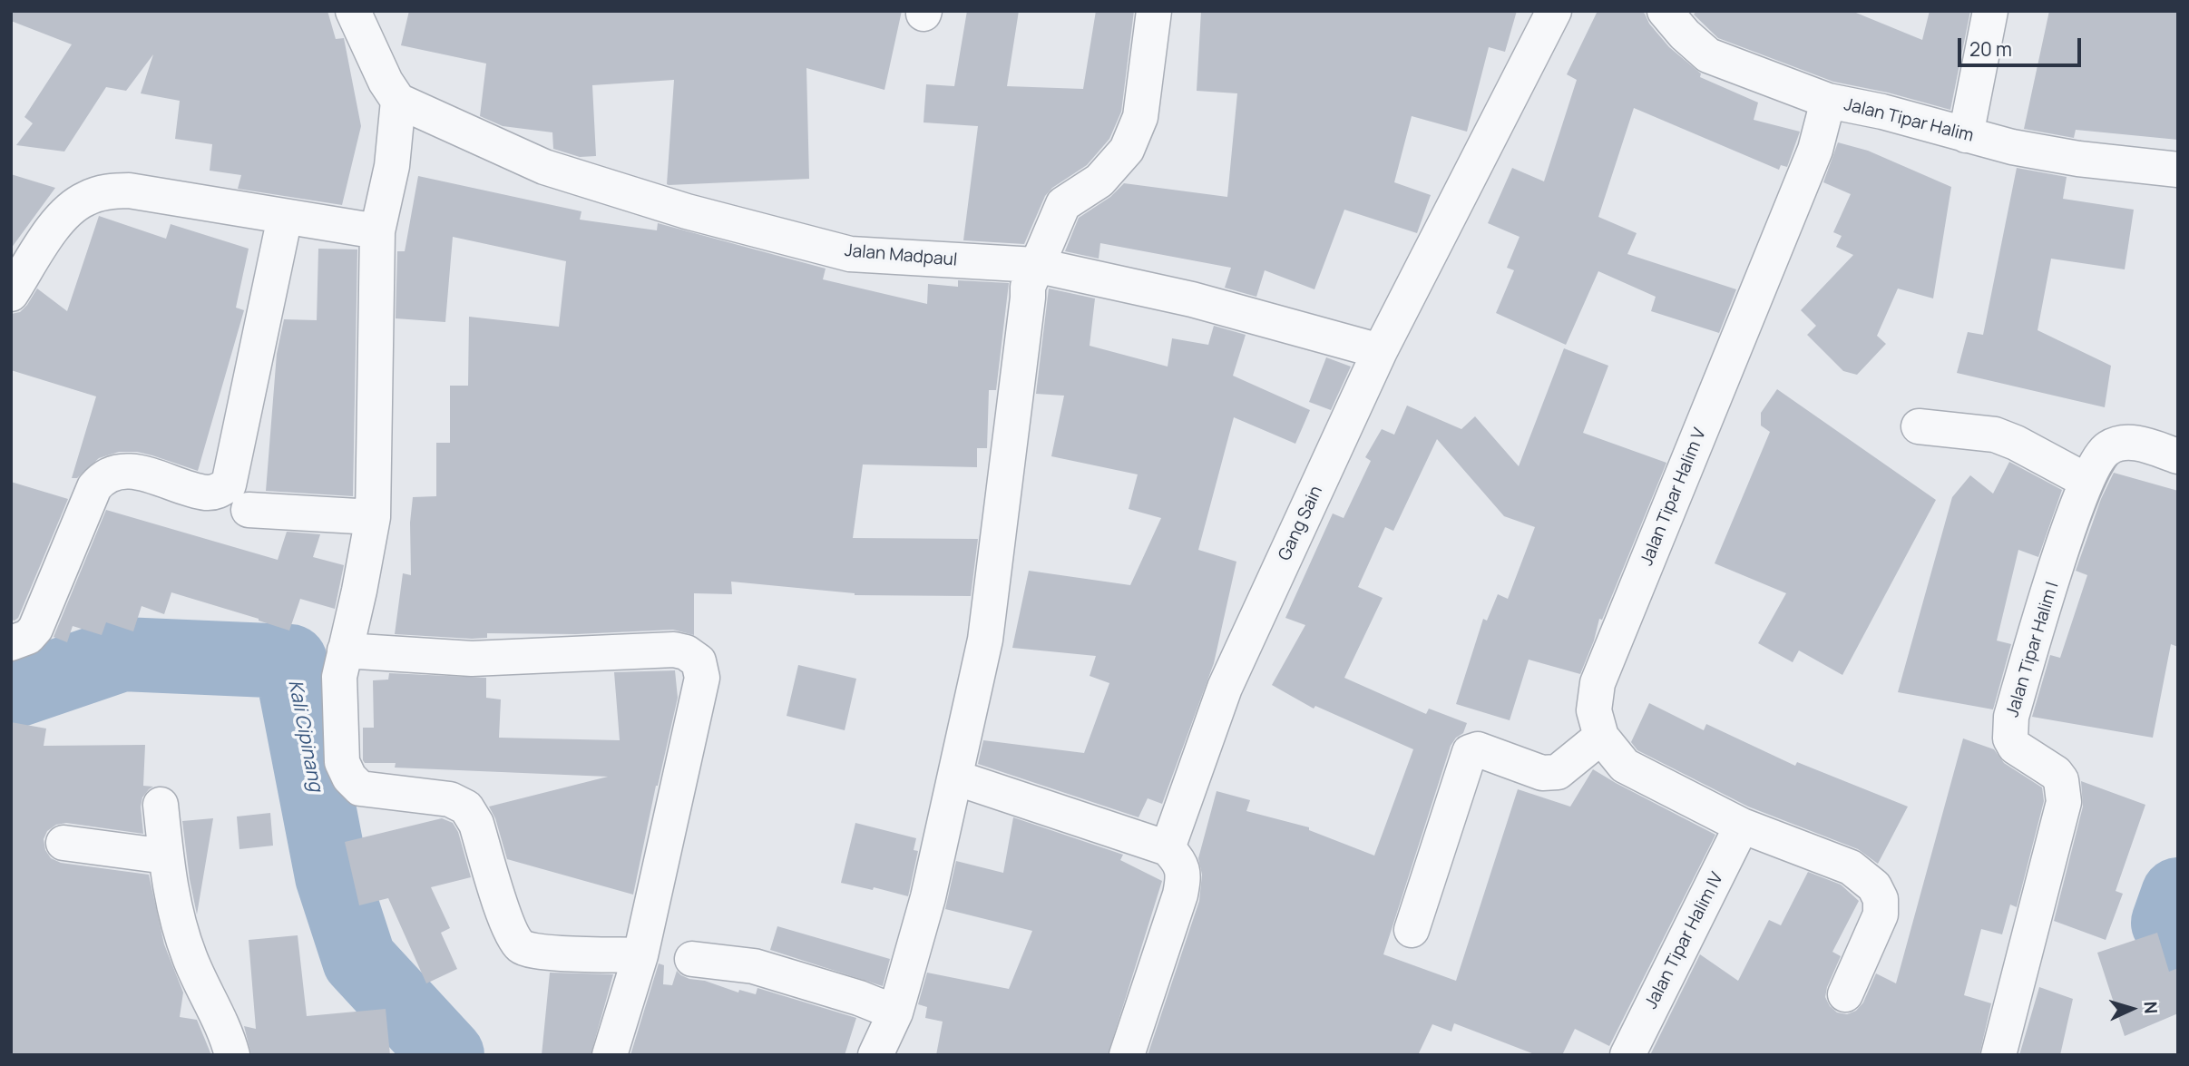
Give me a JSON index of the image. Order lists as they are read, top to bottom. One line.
{"streets":{"street":["Jalan Tipar Halim","Jalan Madpaul","Jalan Tipar Halim V","Gang Sain","Jalan Tipar Halim I","Jalan Tipar Halim IV"]},"crossings":[["Jalan Tipar Halim","Jalan Tipar Halim V"],["Jalan Madpaul","Gang Sain"],["Jalan Tipar Halim V","Jalan Tipar Halim IV"]],"water":["Kali Cipinang"],"scale_bar":"20 m","north":"right"}
